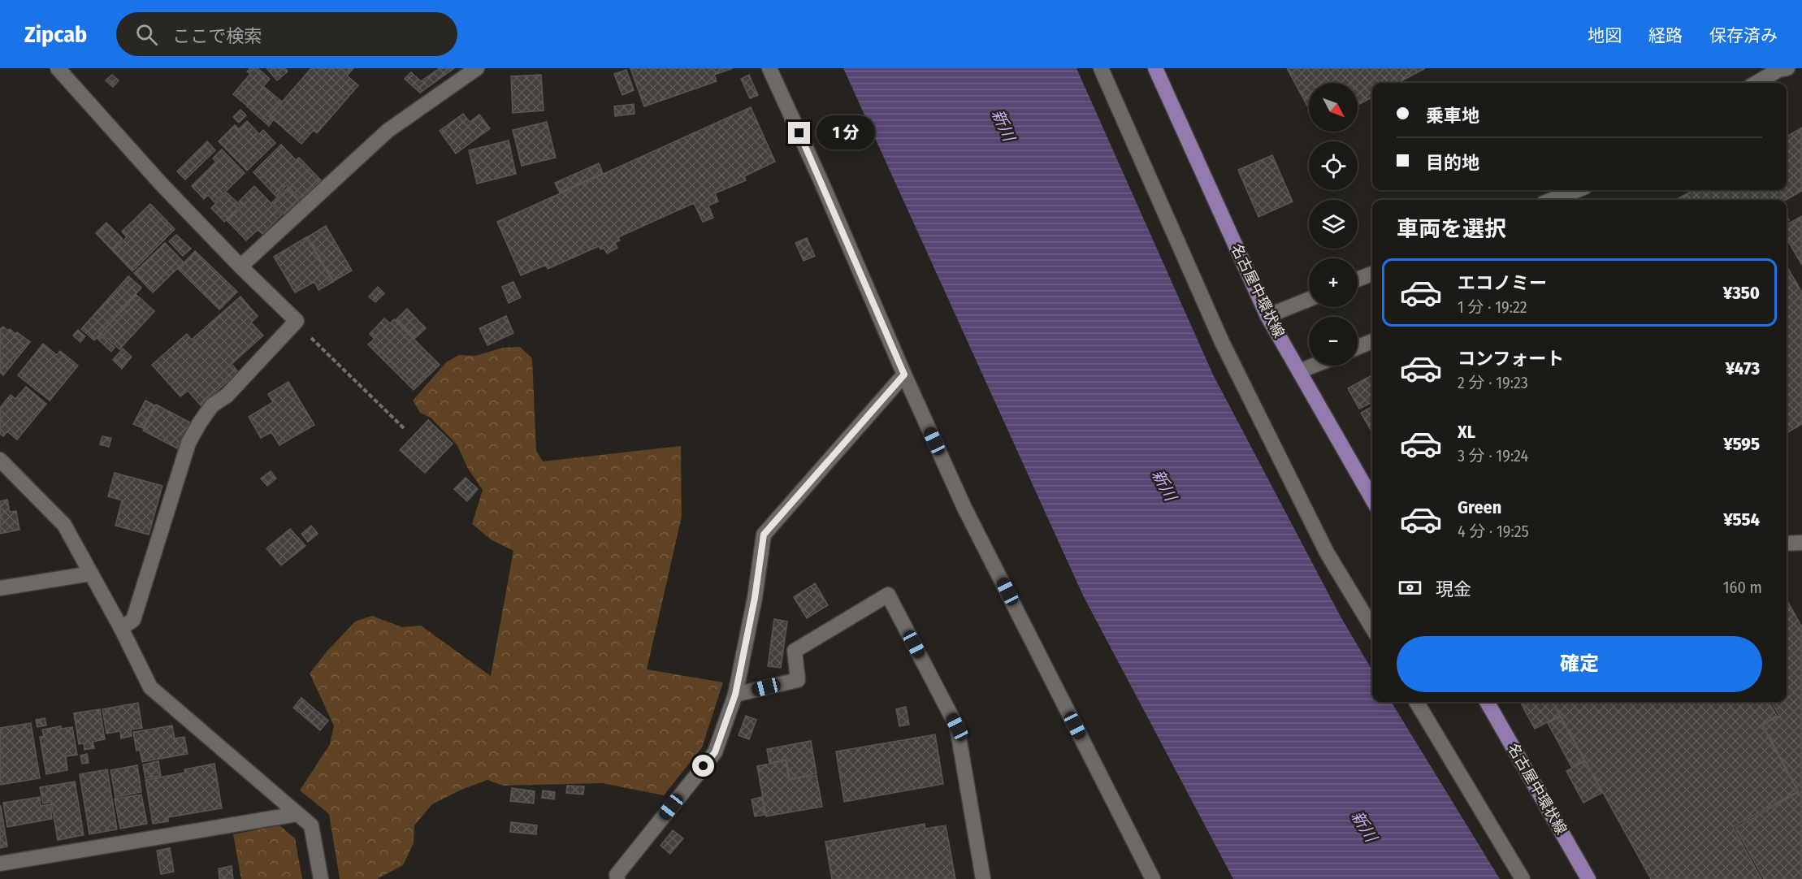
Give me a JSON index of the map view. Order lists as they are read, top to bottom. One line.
{"streets":{"main road":["名古屋中環状線"]},"water":["新川"],"north":"bottom right","page":{"header":"Zipcab","search":"ここで検索","nav":["地図","経路","保存済み"],"map_buttons":["+","−"],"banner":["乗車地","目的地"],"bubble":"1 分","heading":"車両を選択","list":[{"name":"エコノミー","note":"1 分 · 19:22","value":"¥350"},{"name":"コンフォート","note":"2 分 · 19:23","value":"¥473"},{"name":"XL","note":"3 分 · 19:24","value":"¥595"},{"name":"Green","note":"4 分 · 19:25","value":"¥554"}],"pay":["現金","160 m"],"buttons":"確定"}}
